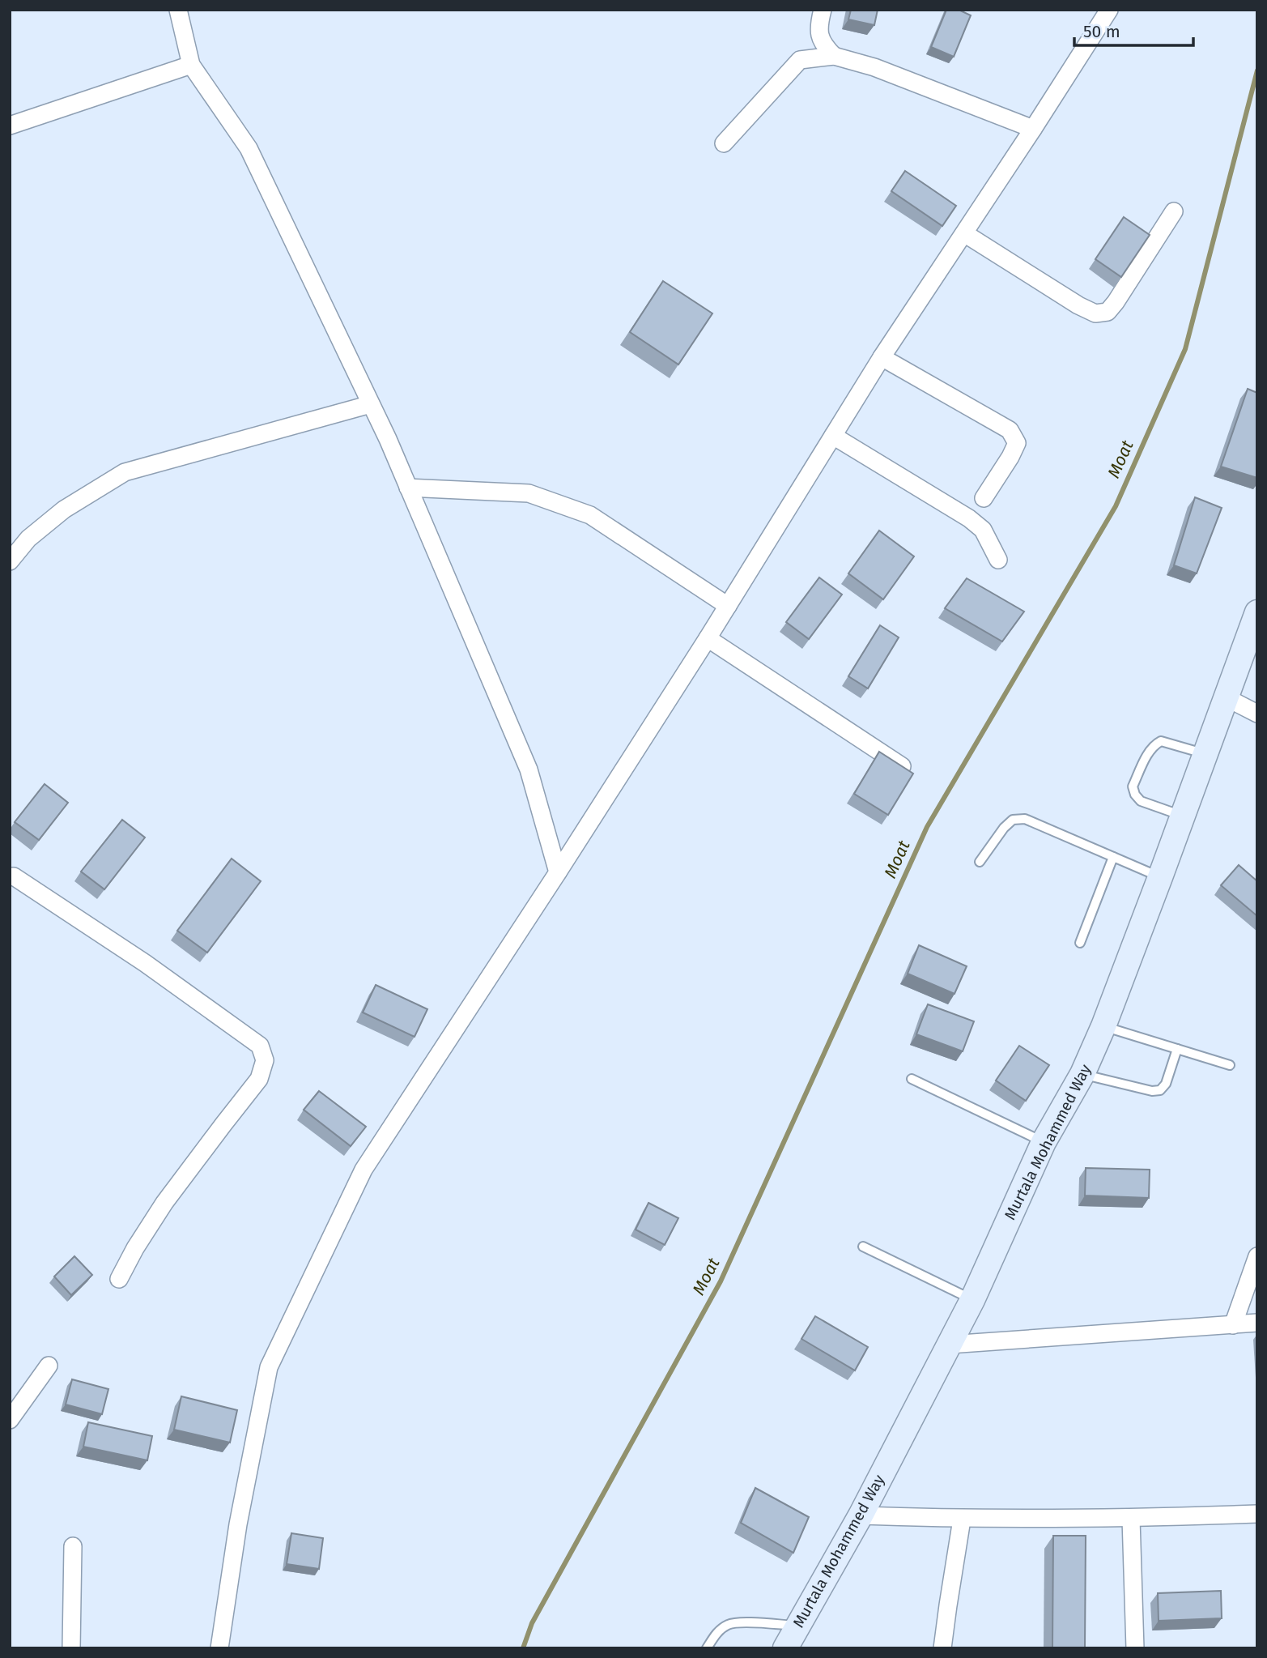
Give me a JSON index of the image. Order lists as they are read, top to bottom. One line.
{"streets":{"street":["Murtala Mohammed Way"]},"water":["Moat"],"scale_bar":"50 m"}
